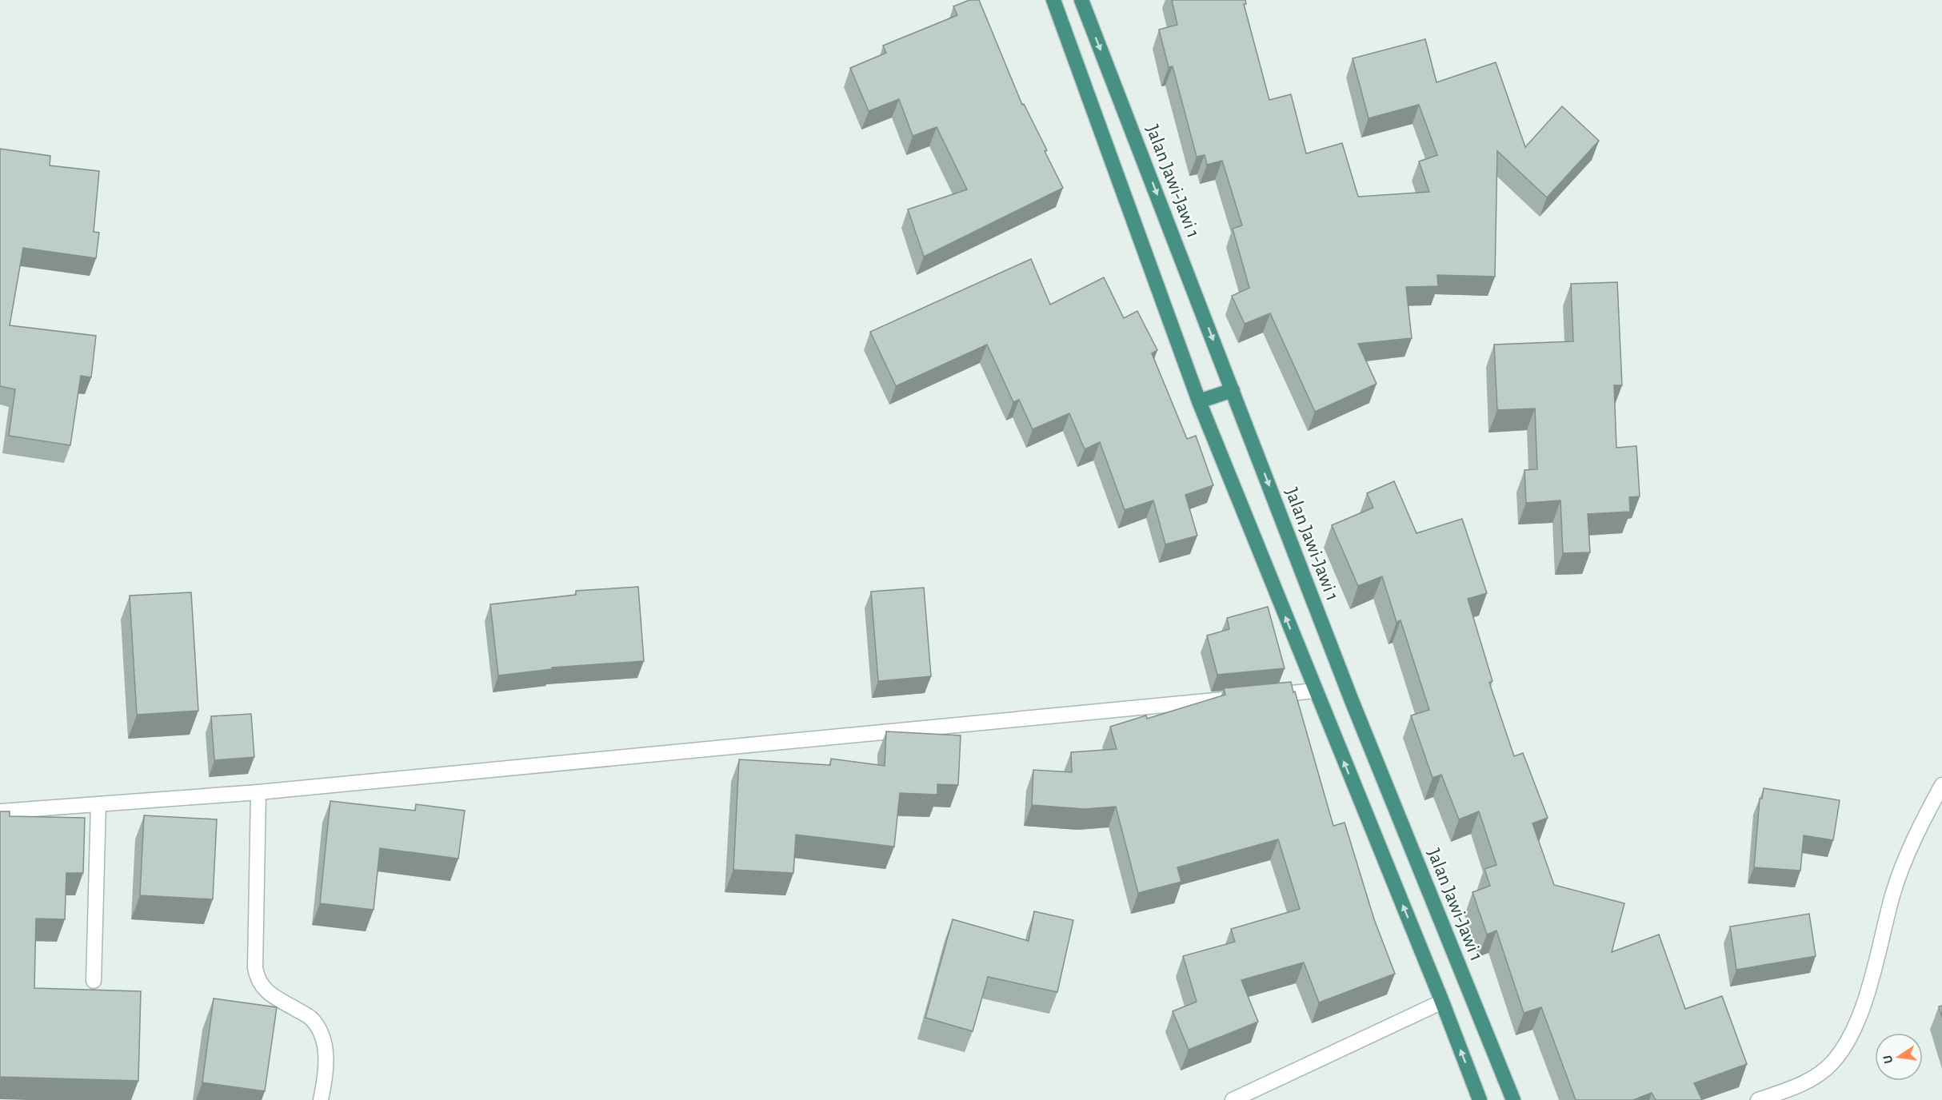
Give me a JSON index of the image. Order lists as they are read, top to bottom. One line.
{"streets":{"highway":["Jalan Jawi-Jawi 1"]},"north":"left"}
